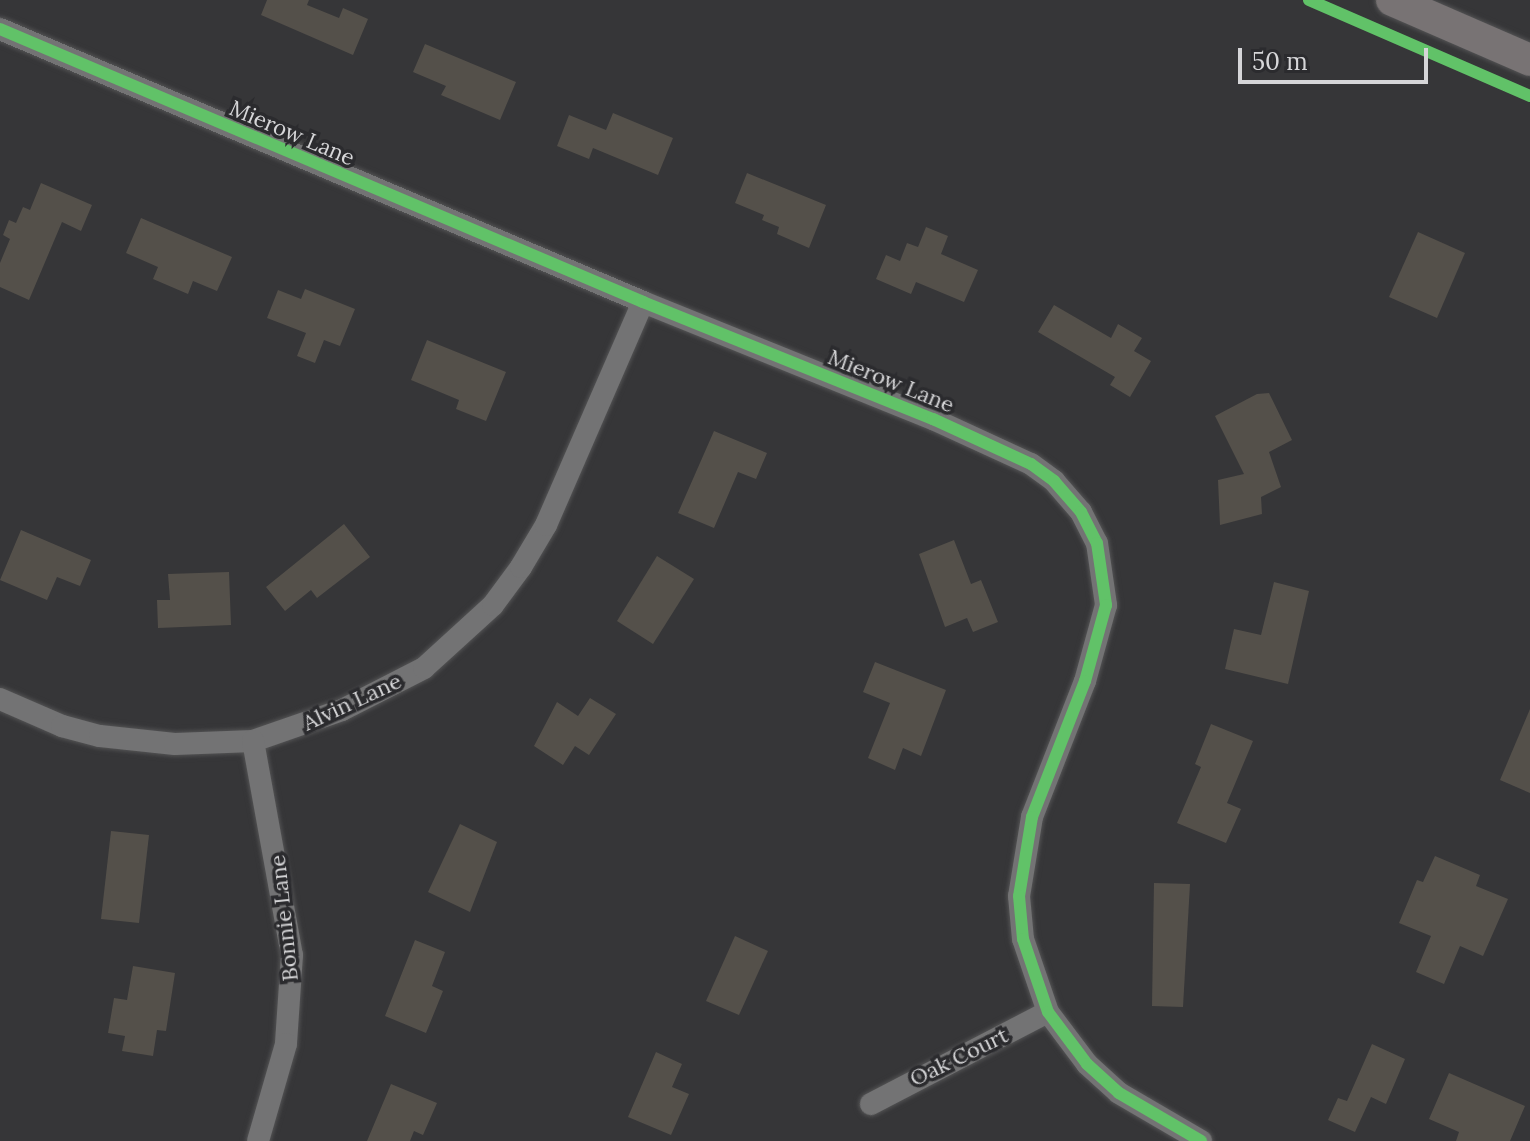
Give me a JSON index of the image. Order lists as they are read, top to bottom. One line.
{"streets":{"street":["Mierow Lane","Alvin Lane","Bonnie Lane","Oak Court"]},"crossings":[["Mierow Lane","Alvin Lane"],["Mierow Lane","Oak Court"],["Alvin Lane","Bonnie Lane"]],"scale_bar":"50 m"}
